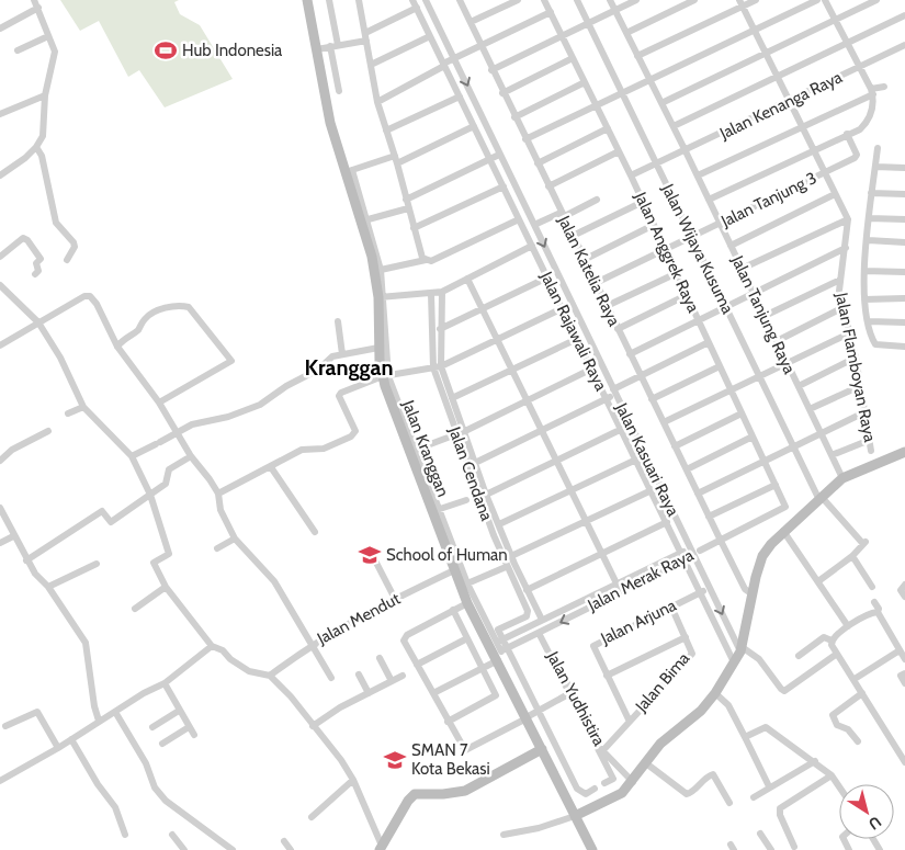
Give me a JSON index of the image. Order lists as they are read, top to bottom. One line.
{"streets":{"main road":["Jalan Kranggan"],"street":["Jalan Kenanga Raya","Jalan Tanjung 3","Jalan Wijaya Kusuma","Jalan Anggrek Raya","Jalan Katelia Raya","Jalan Tanjung Raya","Jalan Rajawali Raya","Jalan Flamboyan Raya","Jalan Kasuari Raya","Jalan Cendana","Jalan Merak Raya","Jalan Mendut","Jalan Arjuna","Jalan Bima","Jalan Yudhistira"]},"crossings":[["Jalan Kenanga Raya","Jalan Wijaya Kusuma"],["Jalan Kenanga Raya","Jalan Anggrek Raya"],["Jalan Kenanga Raya","Jalan Tanjung Raya"],["Jalan Tanjung 3","Jalan Wijaya Kusuma"],["Jalan Tanjung 3","Jalan Anggrek Raya"],["Jalan Tanjung 3","Jalan Katelia Raya"],["Jalan Tanjung 3","Jalan Tanjung Raya"],["Jalan Anggrek Raya","Jalan Katelia Raya"],["Jalan Anggrek Raya","Jalan Merak Raya"],["Jalan Katelia Raya","Jalan Merak Raya"],["Jalan Rajawali Raya","Jalan Merak Raya"],["Jalan Rajawali Raya","Jalan Arjuna"],["Jalan Kranggan","Jalan Cendana"],["Jalan Kranggan","Jalan Merak Raya"],["Jalan Kranggan","Jalan Mendut"],["Jalan Kasuari Raya","Jalan Merak Raya"],["Jalan Kasuari Raya","Jalan Arjuna"],["Jalan Cendana","Jalan Merak Raya"],["Jalan Merak Raya","Jalan Yudhistira"],["Jalan Arjuna","Jalan Bima"],["Jalan Bima","Jalan Yudhistira"]],"one_way":["Jalan Kasuari Raya"],"districts":["Kranggan"],"places":{"sports":["Hub Indonesia"],"school or university":["School of Human","SMAN 7 Kota Bekasi"]},"north":"bottom right"}
